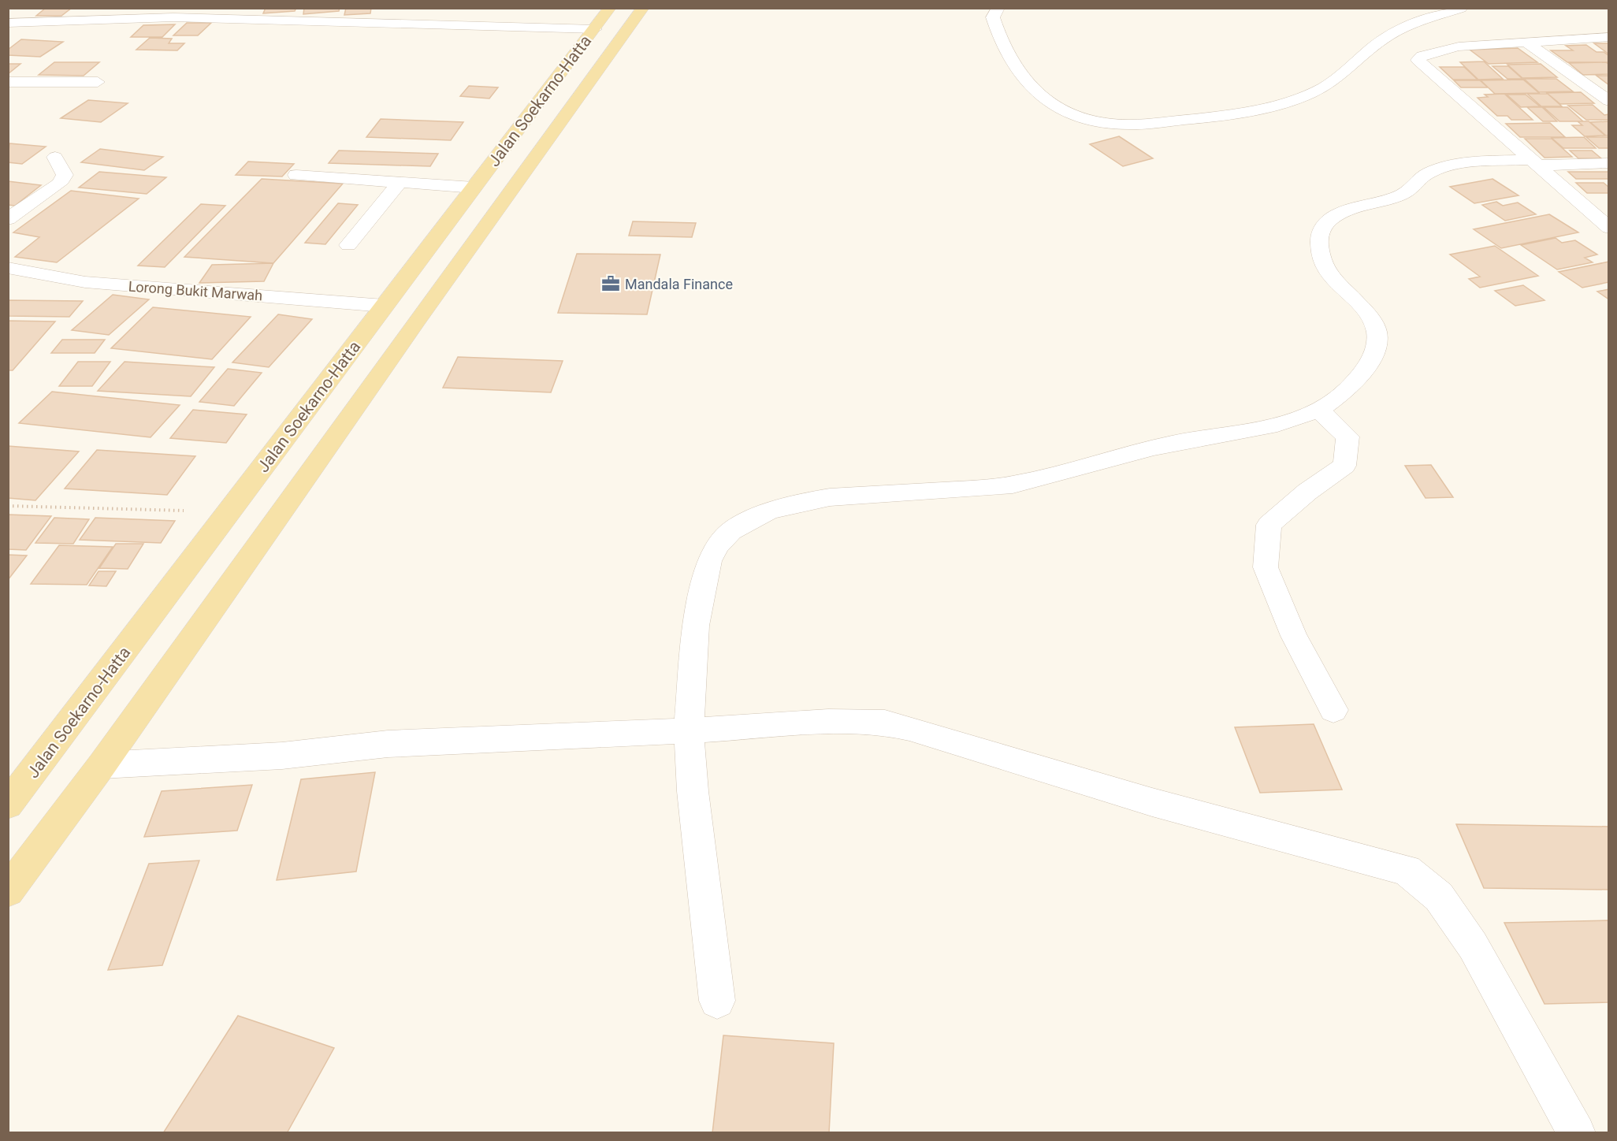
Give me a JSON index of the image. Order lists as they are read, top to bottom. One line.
{"streets":{"main road":["Jalan Soekarno-Hatta"],"street":["Lorong Bukit Marwah"]},"crossings":[["Jalan Soekarno-Hatta","Lorong Bukit Marwah"]],"places":{"office":["Mandala Finance"]}}
